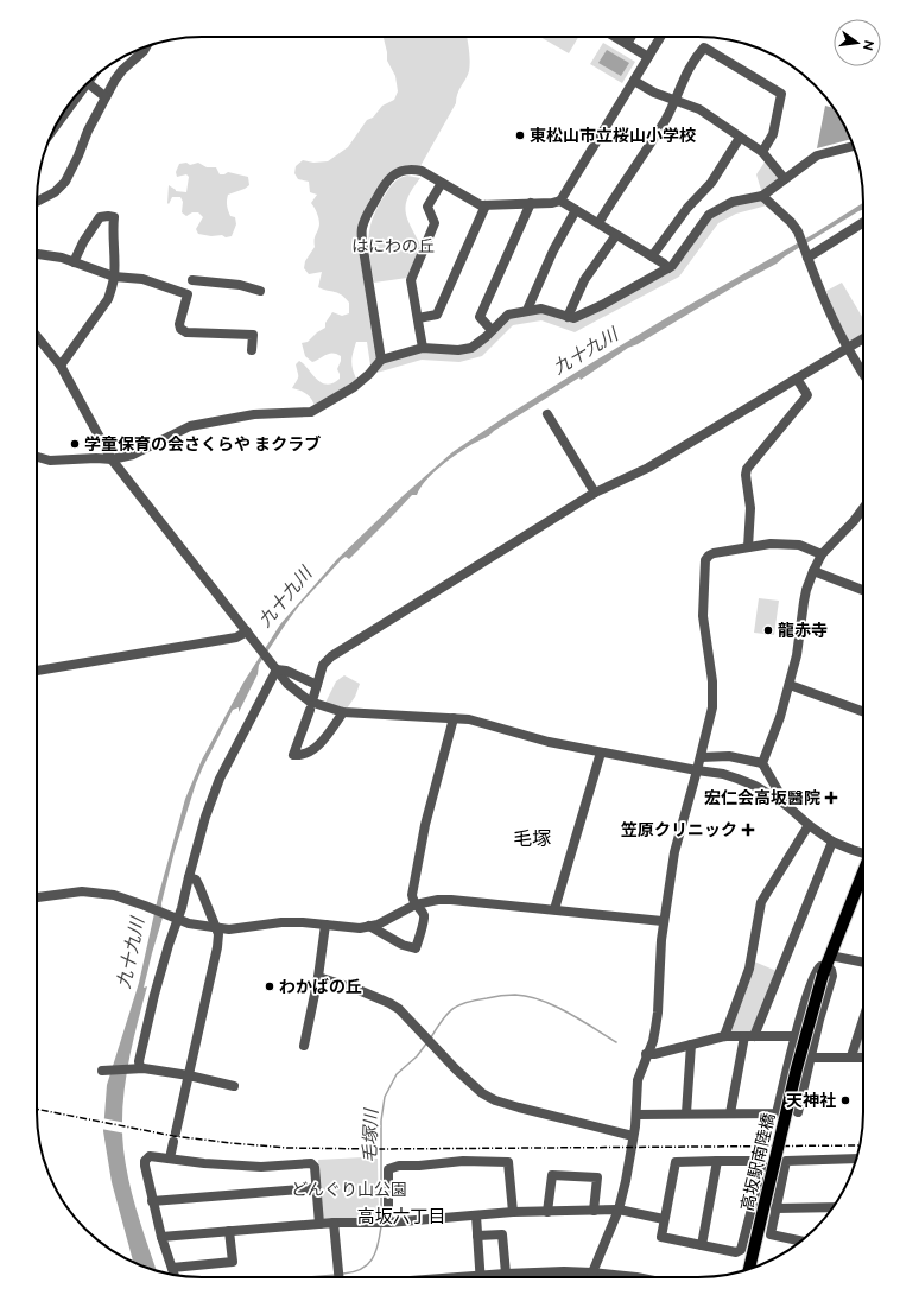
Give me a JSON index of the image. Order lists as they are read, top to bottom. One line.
{"streets":{"main road":["高坂駅南陸橋"]},"districts":["毛塚","高坂六丁目"],"water":["九十九川","毛塚川"],"parks":["はにわの丘","どんぐり山公園"],"places":{"other":["東松山市立桜山小学校","学童保育の会さくらや まクラブ","龍赤寺","わかばの丘","天神社"],"health":["宏仁会高坂醫院","笠原クリニック"]},"north":"right"}
